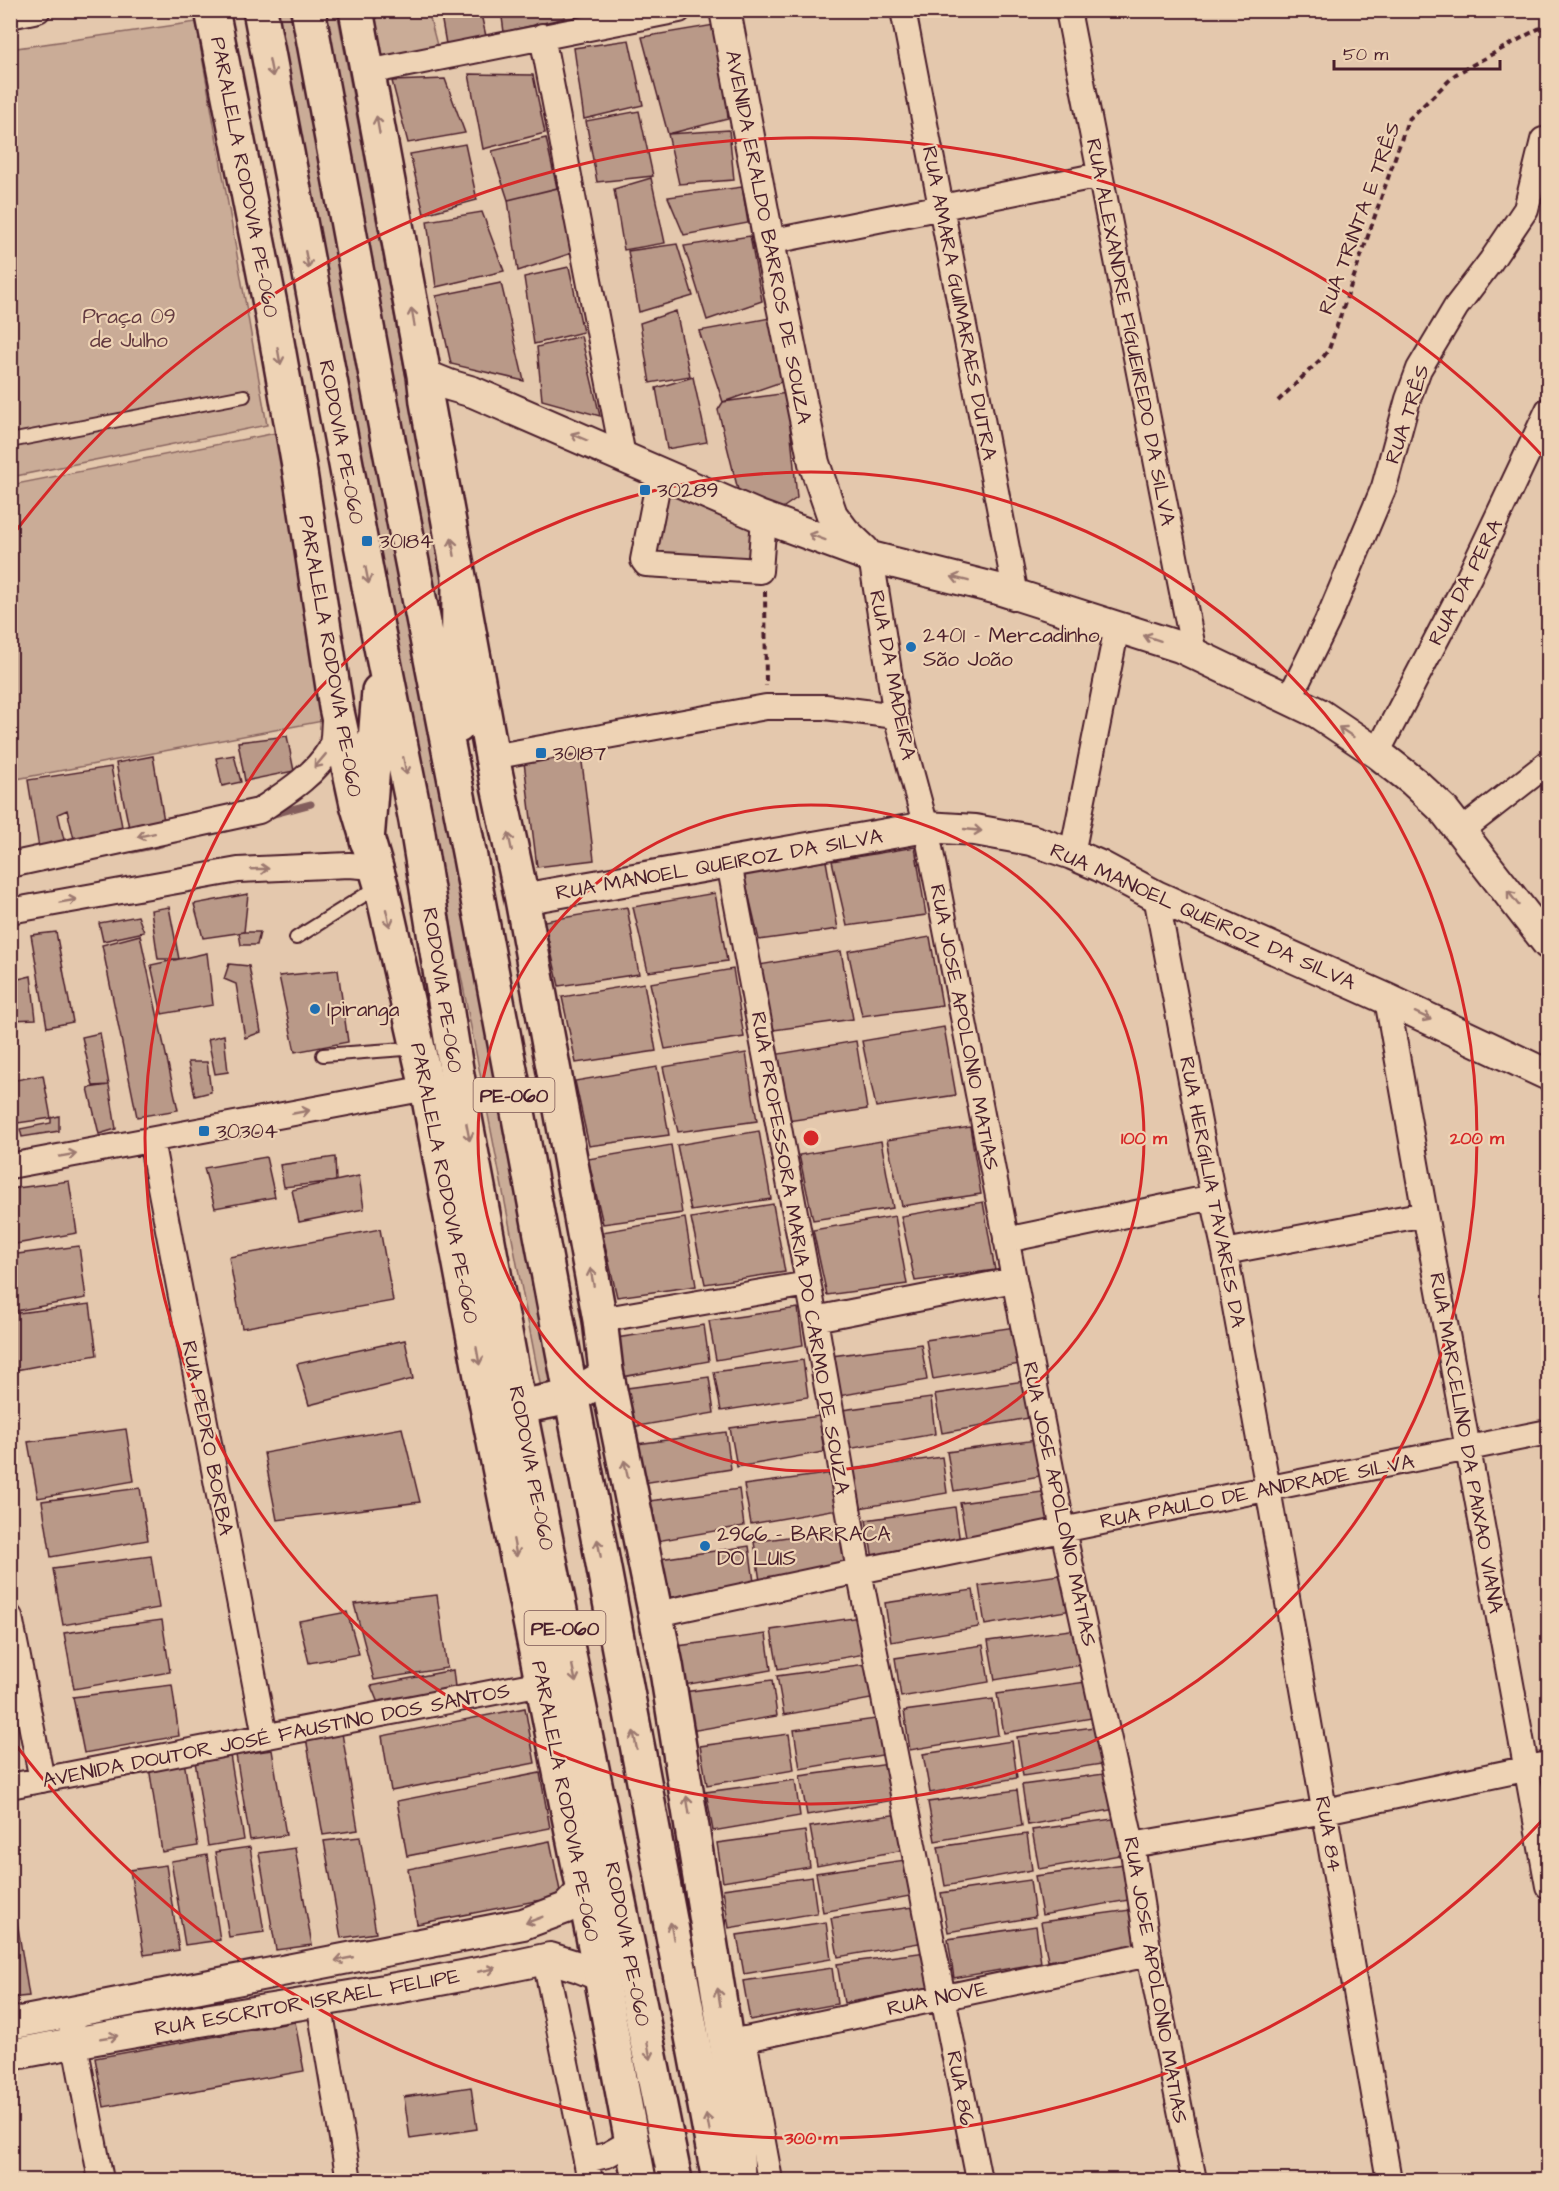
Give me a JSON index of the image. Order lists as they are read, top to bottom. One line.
{"streets":{"main road":["PARALELA RODOVIA PE-060","RODOVIA PE-060","PE-060"],"street":["AVENIDA ERALDO BARROS DE SOUZA","RUA AMARA GUIMARAES DUTRA","RUA ALEXANDRE FIGUEIREDO DA SILVA","RUA TRÊS","RUA DA PERA","RUA DA MADEIRA","RUA MANOEL QUEIROZ DA SILVA","RUA JOSE APOLONIO MATIAS","RUA HERGILIA TAVARES DA","RUA PROFESSORA MARIA DO CARMO DE SOUZA","RUA PEDRO BORBA","RUA MARCELINO DA PAIXAO VIANA","RUA PAULO DE ANDRADE SILVA","AVENIDA DOUTOR JOSÉ FAUSTINO DOS SANTOS","RUA 84","RUA NOVE","RUA ESCRITOR ISRAEL FELIPE","RUA 86"],"path":["RUA TRINTA E TRÊS"]},"crossings":[["PARALELA RODOVIA PE-060","AVENIDA DOUTOR JOSÉ FAUSTINO DOS SANTOS"],["PARALELA RODOVIA PE-060","RUA ESCRITOR ISRAEL FELIPE"],["AVENIDA ERALDO BARROS DE SOUZA","RUA DA MADEIRA"],["RUA DA MADEIRA","RUA MANOEL QUEIROZ DA SILVA"],["RUA DA MADEIRA","RUA JOSE APOLONIO MATIAS"],["RUA MANOEL QUEIROZ DA SILVA","RUA JOSE APOLONIO MATIAS"],["RUA MANOEL QUEIROZ DA SILVA","PE-060"],["RUA MANOEL QUEIROZ DA SILVA","RUA HERGILIA TAVARES DA"],["RUA MANOEL QUEIROZ DA SILVA","RUA PROFESSORA MARIA DO CARMO DE SOUZA"],["RUA MANOEL QUEIROZ DA SILVA","RUA MARCELINO DA PAIXAO VIANA"],["RUA JOSE APOLONIO MATIAS","RUA PAULO DE ANDRADE SILVA"],["RUA JOSE APOLONIO MATIAS","RUA NOVE"],["PE-060","RUA PAULO DE ANDRADE SILVA"],["PE-060","RUA NOVE"],["RUA HERGILIA TAVARES DA","RUA PAULO DE ANDRADE SILVA"],["RUA HERGILIA TAVARES DA","RUA 84"],["RUA PROFESSORA MARIA DO CARMO DE SOUZA","RUA PAULO DE ANDRADE SILVA"],["RUA PROFESSORA MARIA DO CARMO DE SOUZA","RUA NOVE"],["RUA PROFESSORA MARIA DO CARMO DE SOUZA","RUA 86"],["RUA PEDRO BORBA","AVENIDA DOUTOR JOSÉ FAUSTINO DOS SANTOS"],["RUA MARCELINO DA PAIXAO VIANA","RUA PAULO DE ANDRADE SILVA"],["RUA PAULO DE ANDRADE SILVA","RUA 84"],["RUA NOVE","RUA 86"]],"parks":["Praça 09 de Julho"],"places":{"transit":["30289","30184","30187","30304"],"other":["2401 - Mercadinho São João","Ipiranga","2966 - BARRACA DO LUIS"]},"scale_bar":"50 m","rings":["100 m","200 m","300 m"]}
